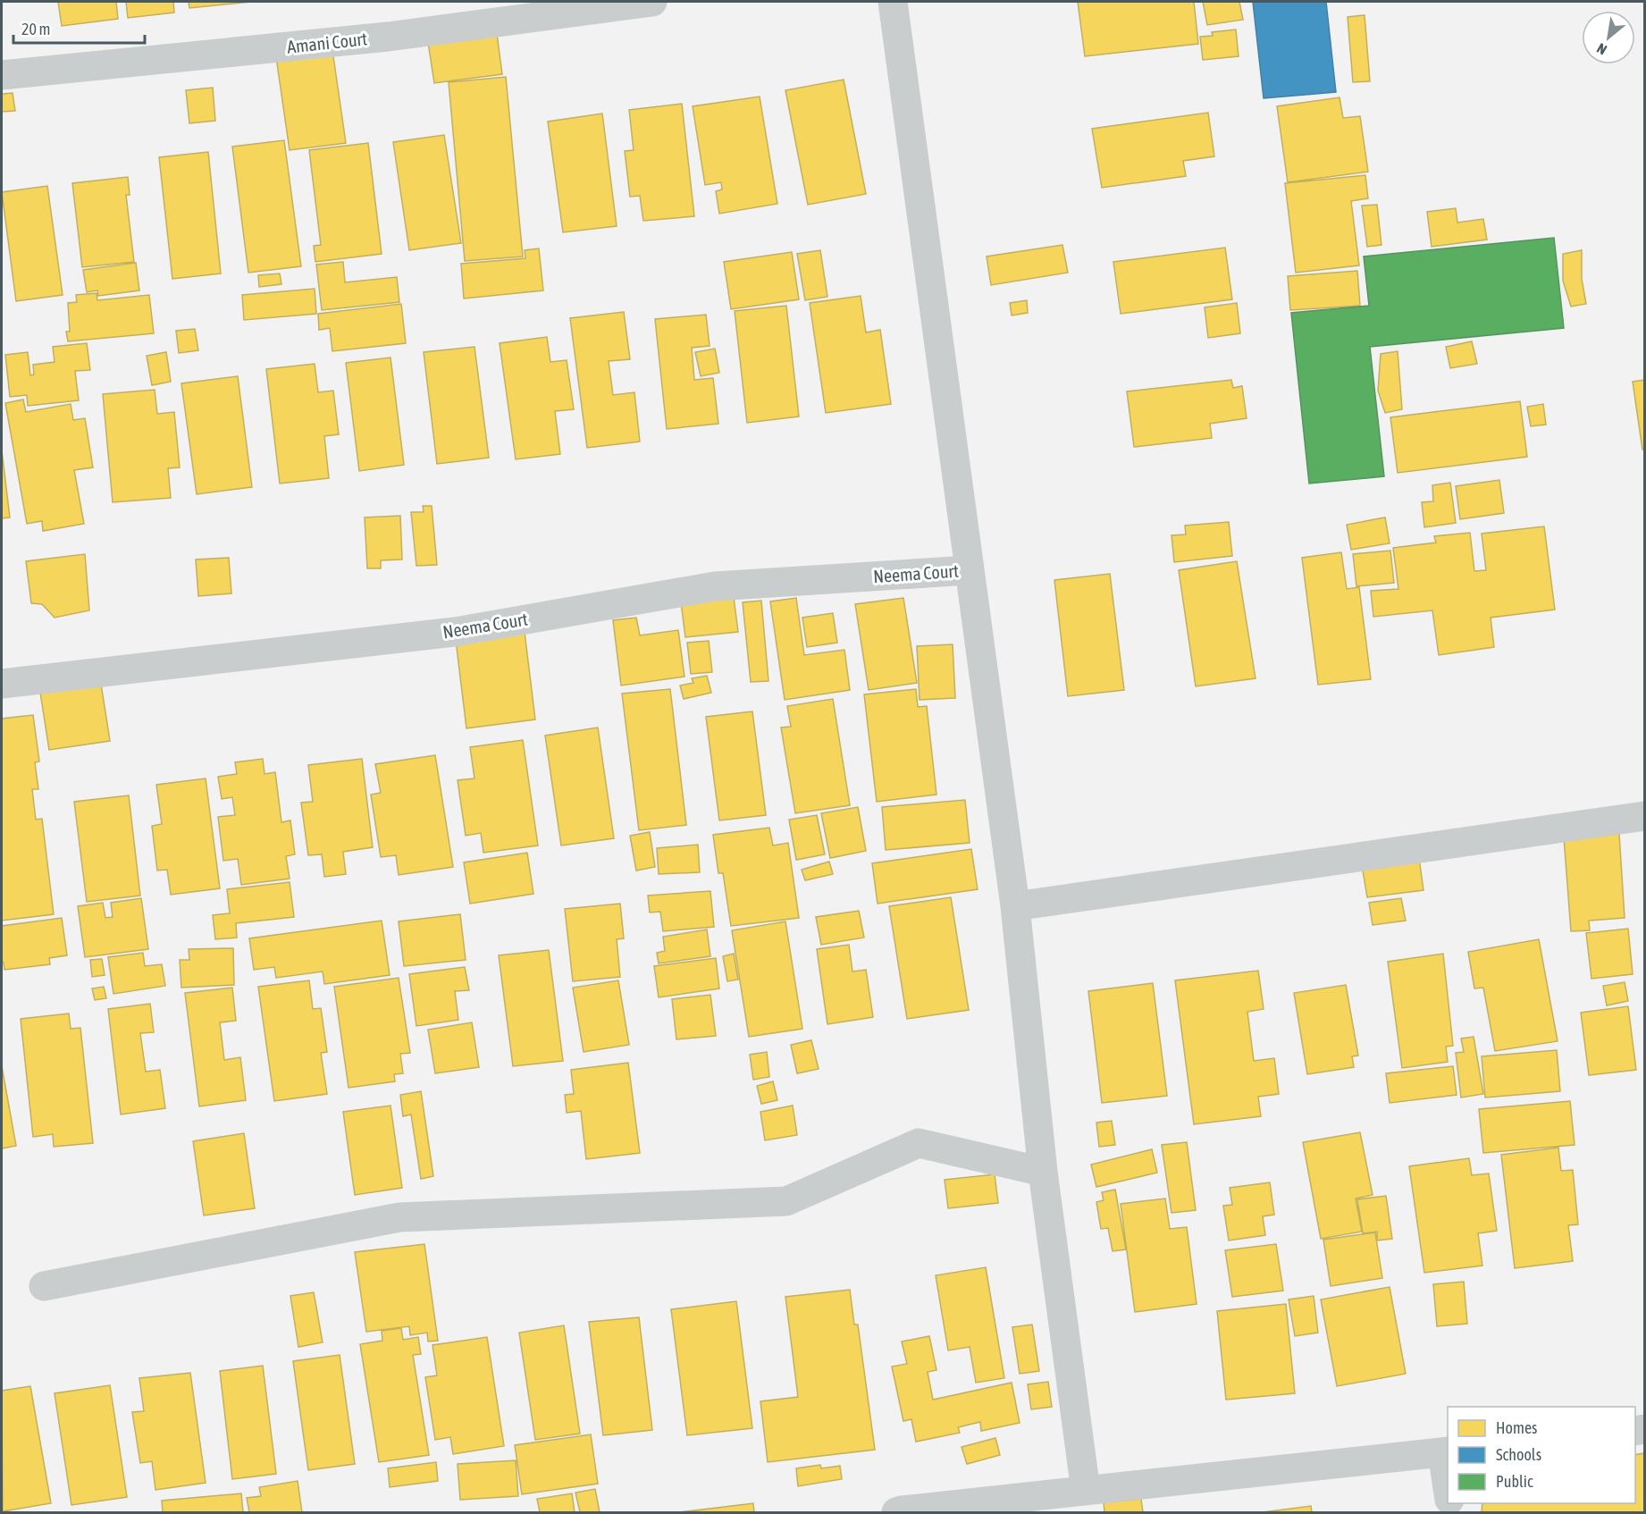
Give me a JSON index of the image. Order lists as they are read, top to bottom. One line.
{"streets":{"street":["Amani Court","Neema Court"]},"legend":["Homes","Schools","Public"],"scale_bar":"20 m","north":"bottom left"}
